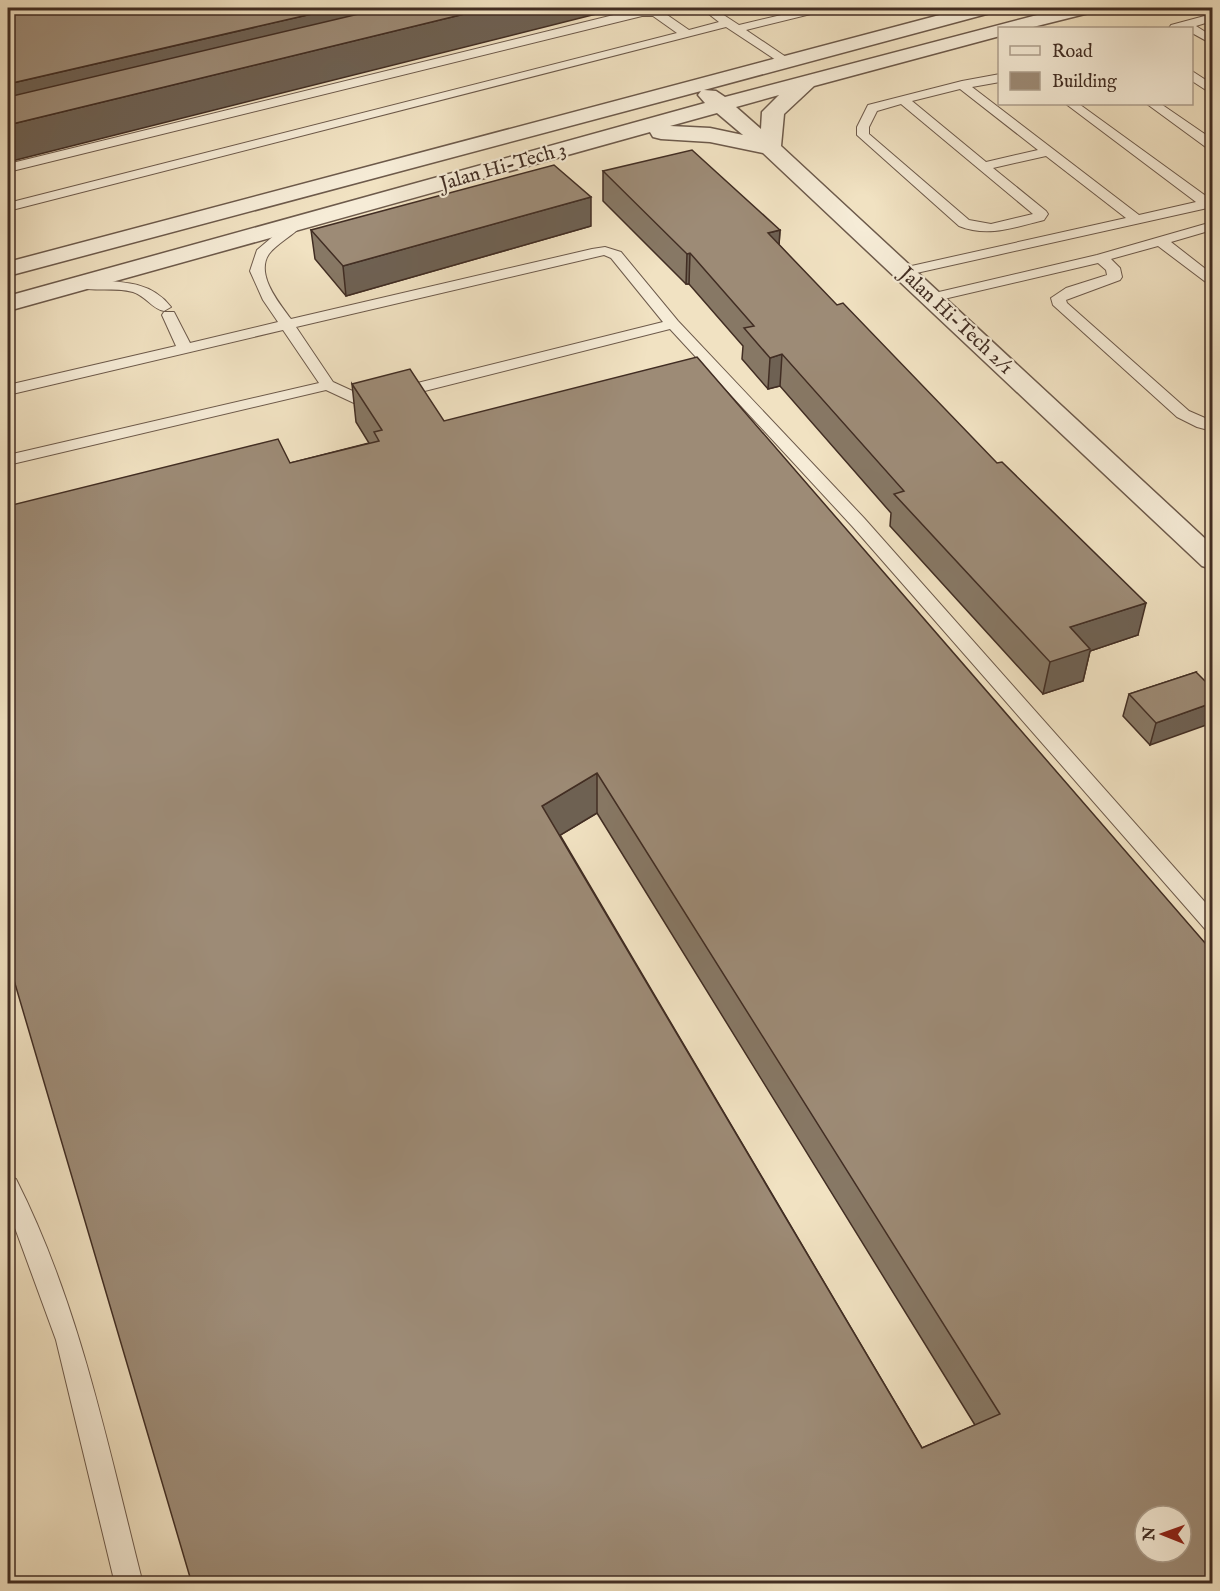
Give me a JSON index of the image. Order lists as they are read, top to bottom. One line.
{"streets":{"street":["Jalan Hi-Tech 3","Jalan Hi-Tech 2/1"]},"crossings":[["Jalan Hi-Tech 3","Jalan Hi-Tech 2/1"]],"legend":["Road","Building"],"north":"left"}
